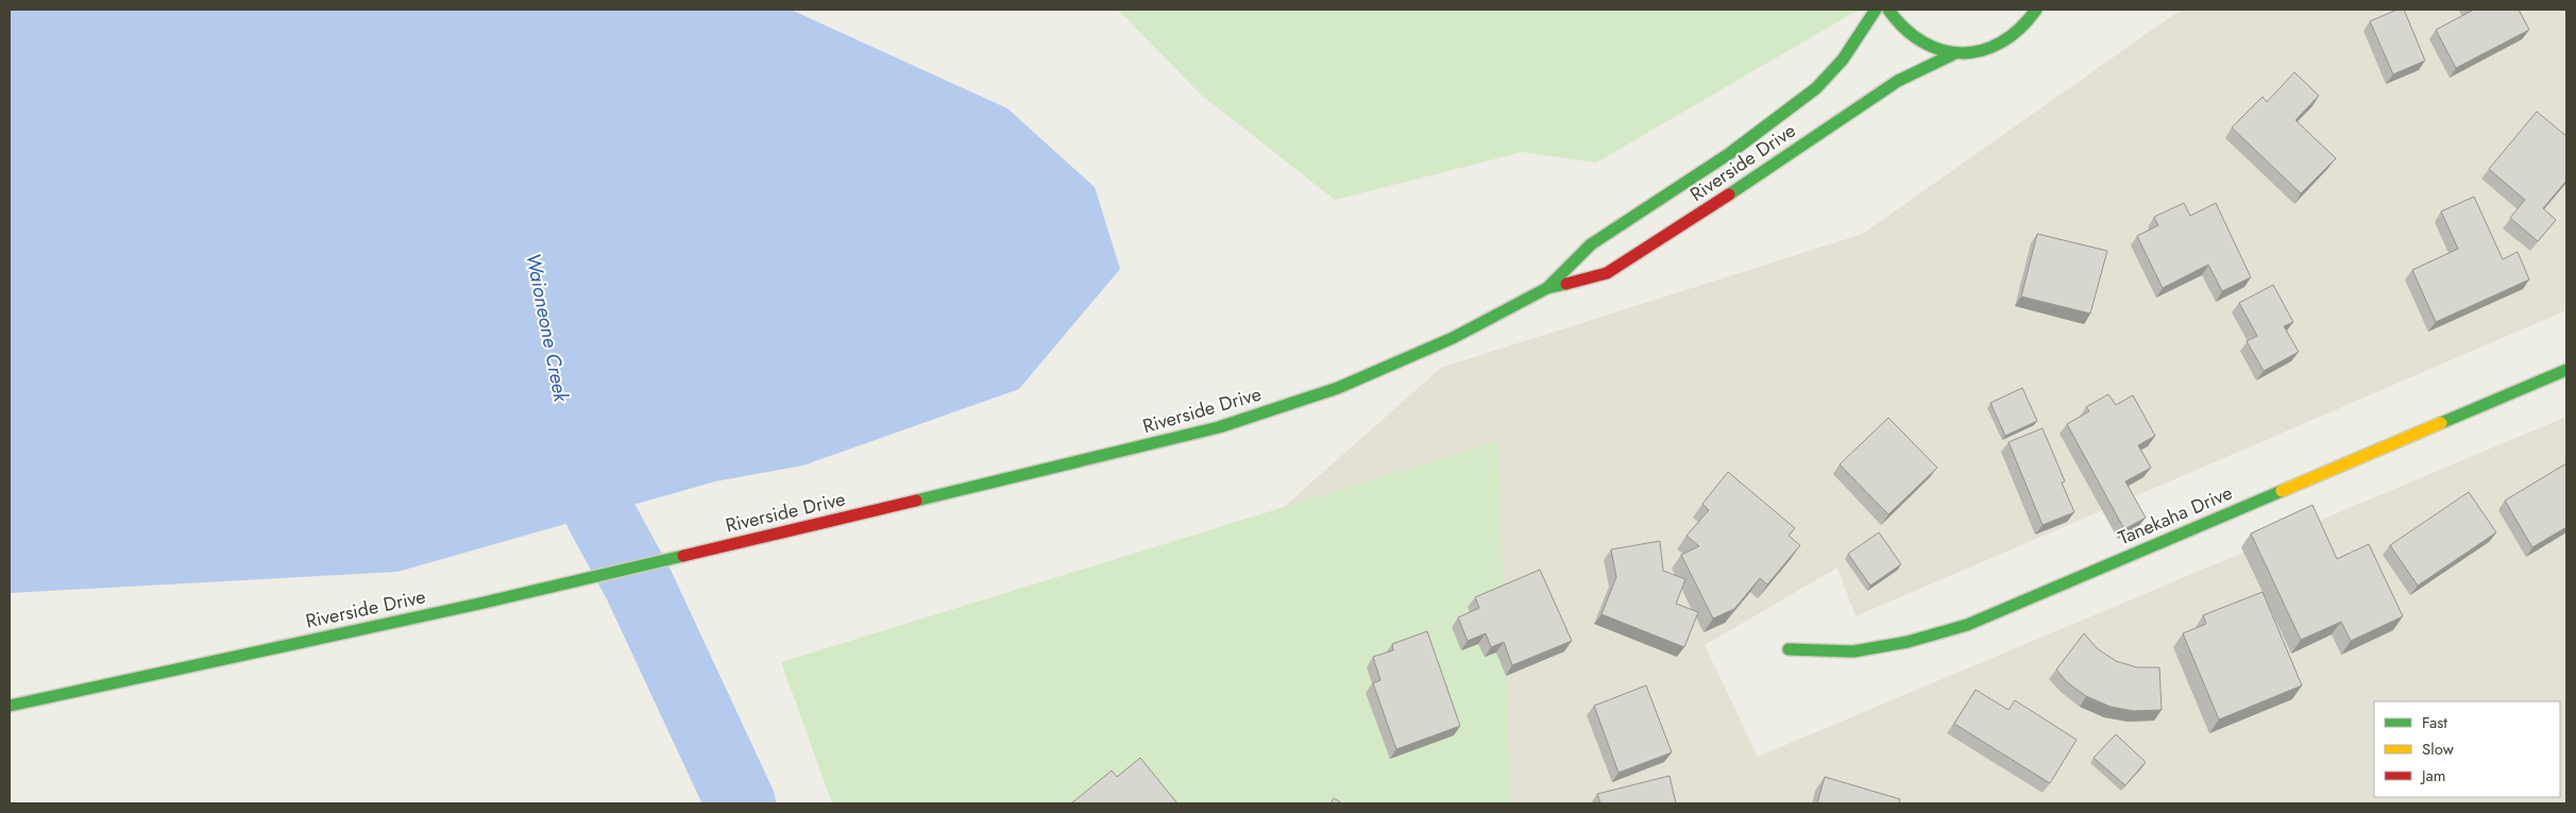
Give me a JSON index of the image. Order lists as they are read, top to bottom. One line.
{"streets":{"main road":["Riverside Drive","Tanekaha Drive"]},"water":["Waioneone Creek"],"legend":["Fast","Slow","Jam"]}
